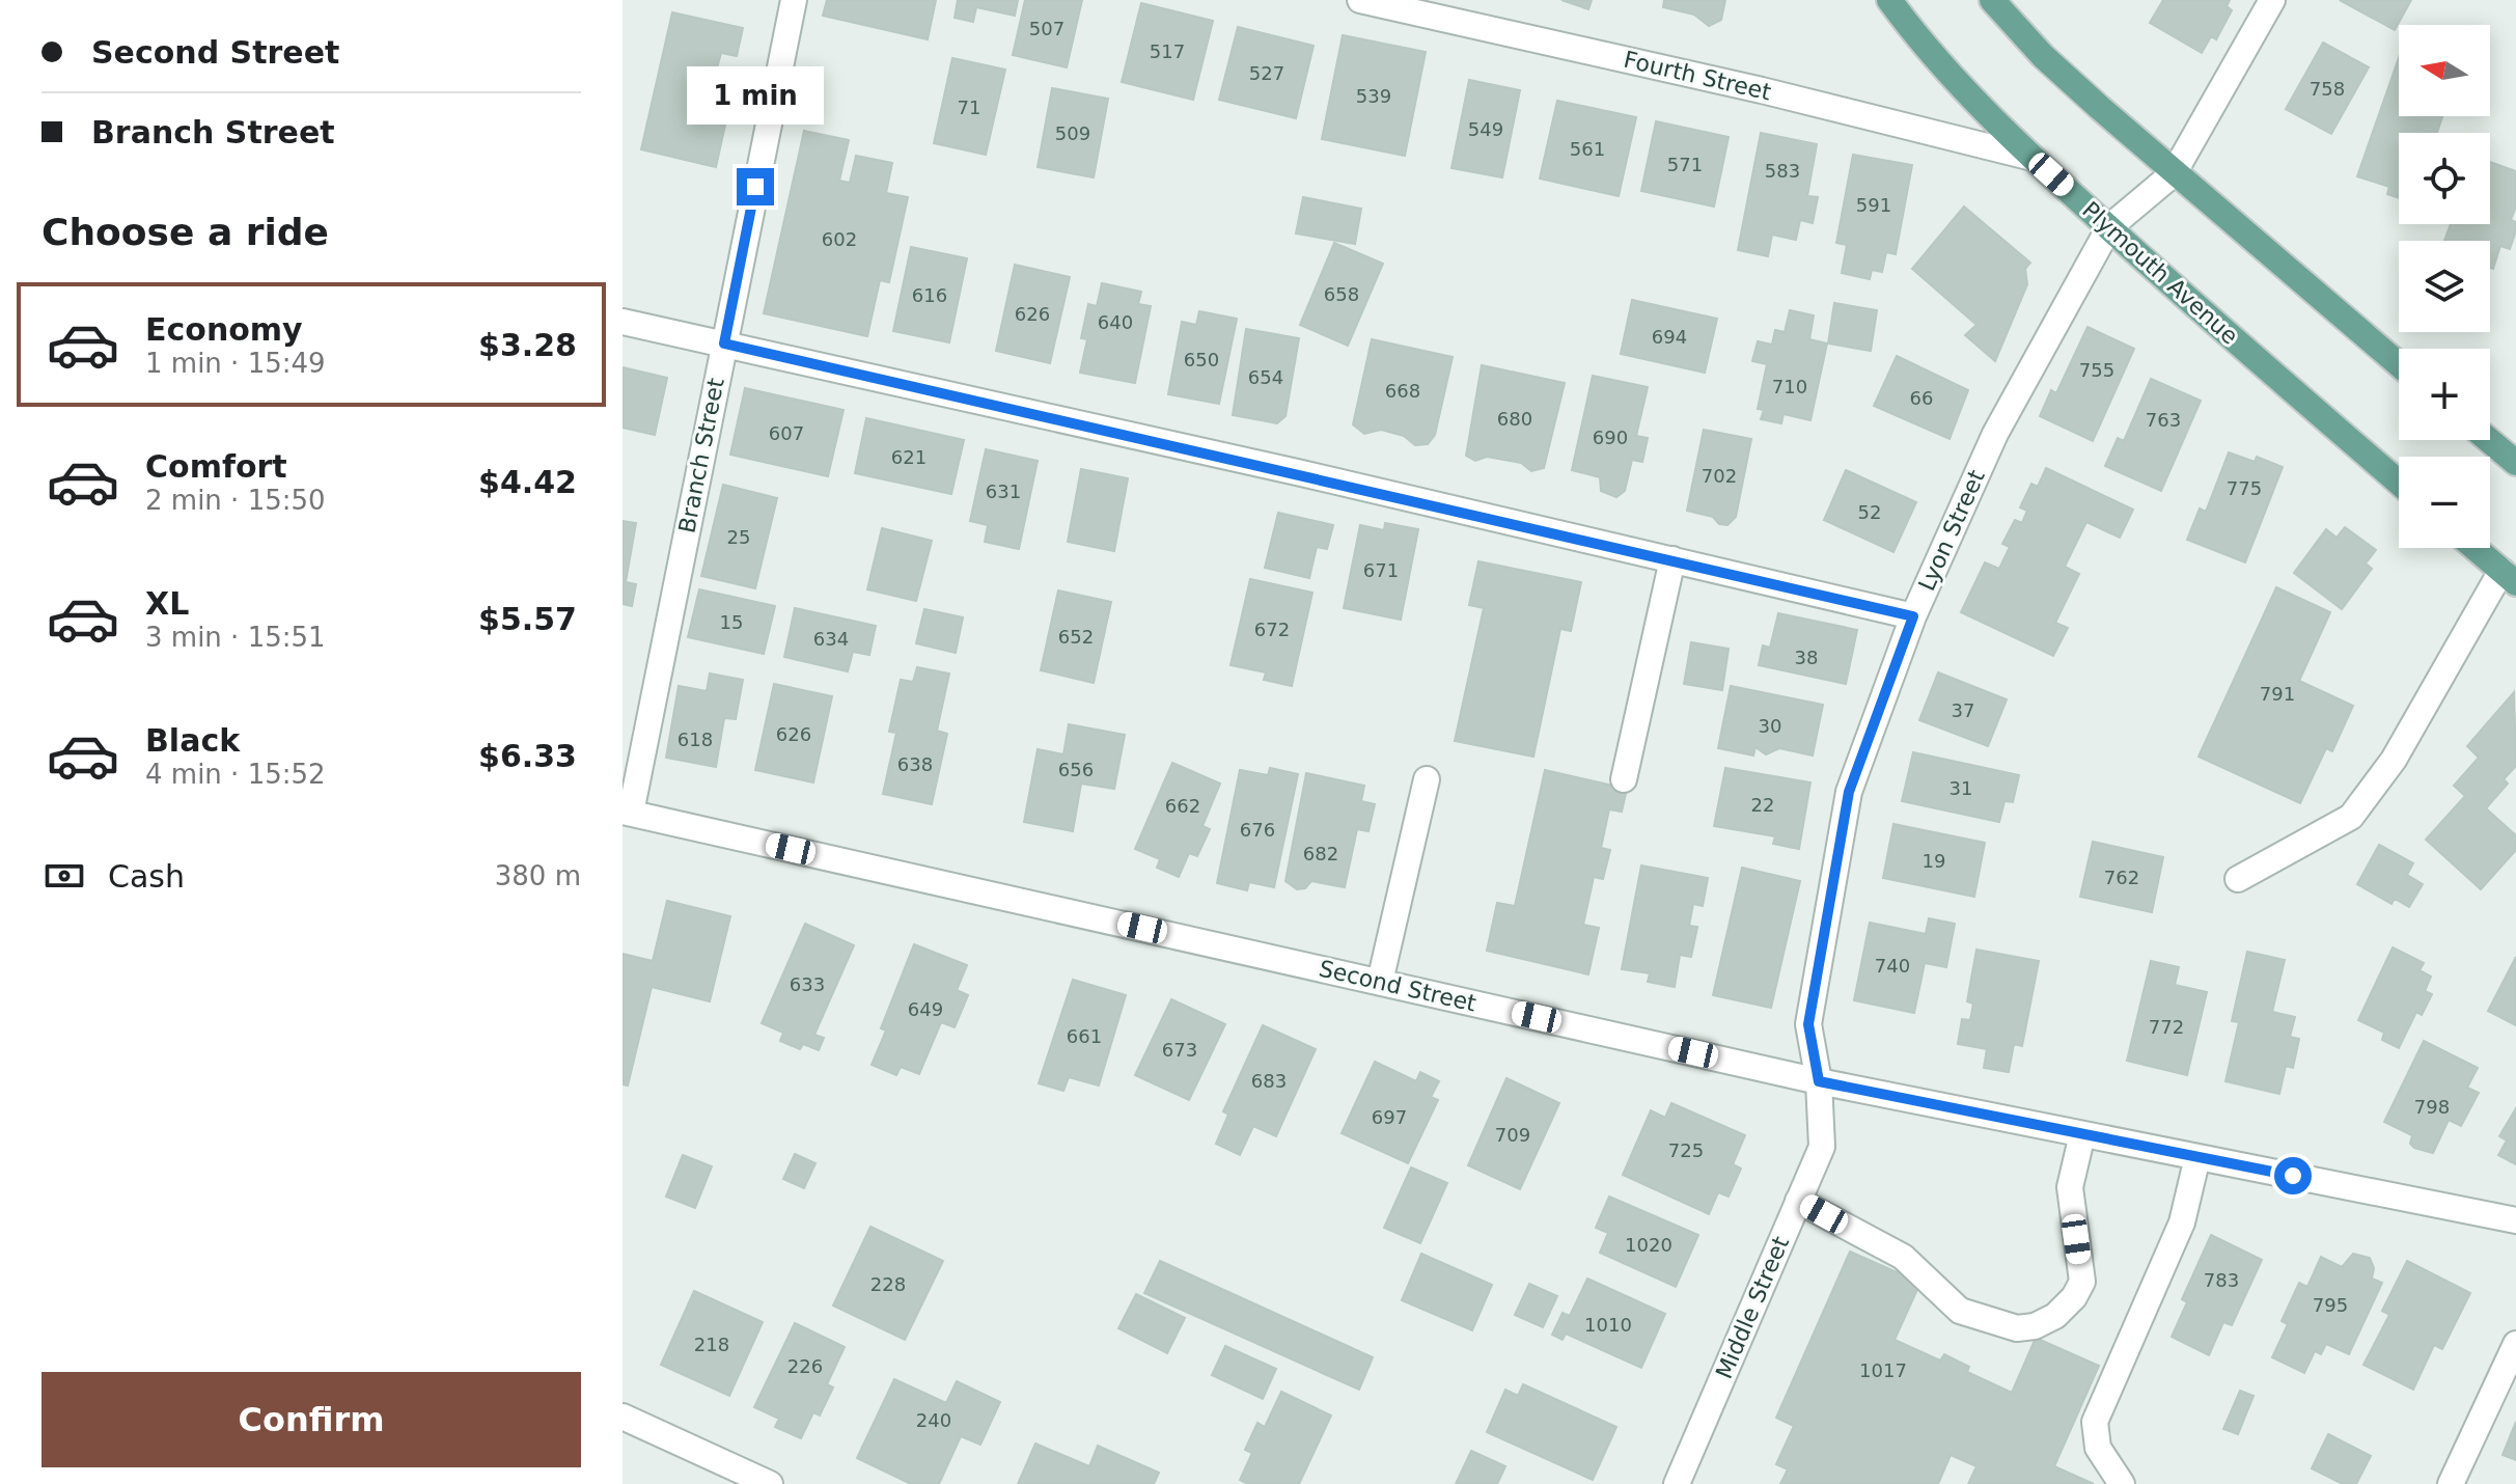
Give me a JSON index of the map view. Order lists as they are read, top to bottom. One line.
{"streets":{"main road":["Plymouth Avenue"],"street":["Fourth Street","Branch Street","Lyon Street","Second Street","Middle Street"]},"crossings":[["Fourth Street","Plymouth Avenue"],["Plymouth Avenue","Lyon Street"],["Branch Street","Second Street"],["Lyon Street","Second Street"],["Lyon Street","Middle Street"],["Second Street","Middle Street"]],"house_numbers":["507","517","527","758","539","71","549","509","561","571","583","591","602","658","616","626","640","694","650","755","654","710","668","66","680","763","607","690","621","702","775","631","52","25","671","15","672","652","634","38","791","37","30","626","618","638","656","31","22","662","676","682","19","762","740","633","649","772","661","673","683","798","697","709","725","1020","783","228","795","1010","218","226","1017","240"],"north":"left","page":{"banner":["Second Street","Branch Street"],"map_buttons":["+","−"],"bubble":"1 min","heading":"Choose a ride","list":[{"name":"Economy","note":"1 min · 15:49","value":"$3.28"},{"name":"Comfort","note":"2 min · 15:50","value":"$4.42"},{"name":"XL","note":"3 min · 15:51","value":"$5.57"},{"name":"Black","note":"4 min · 15:52","value":"$6.33"}],"pay":["Cash","380 m"],"buttons":"Confirm"}}
